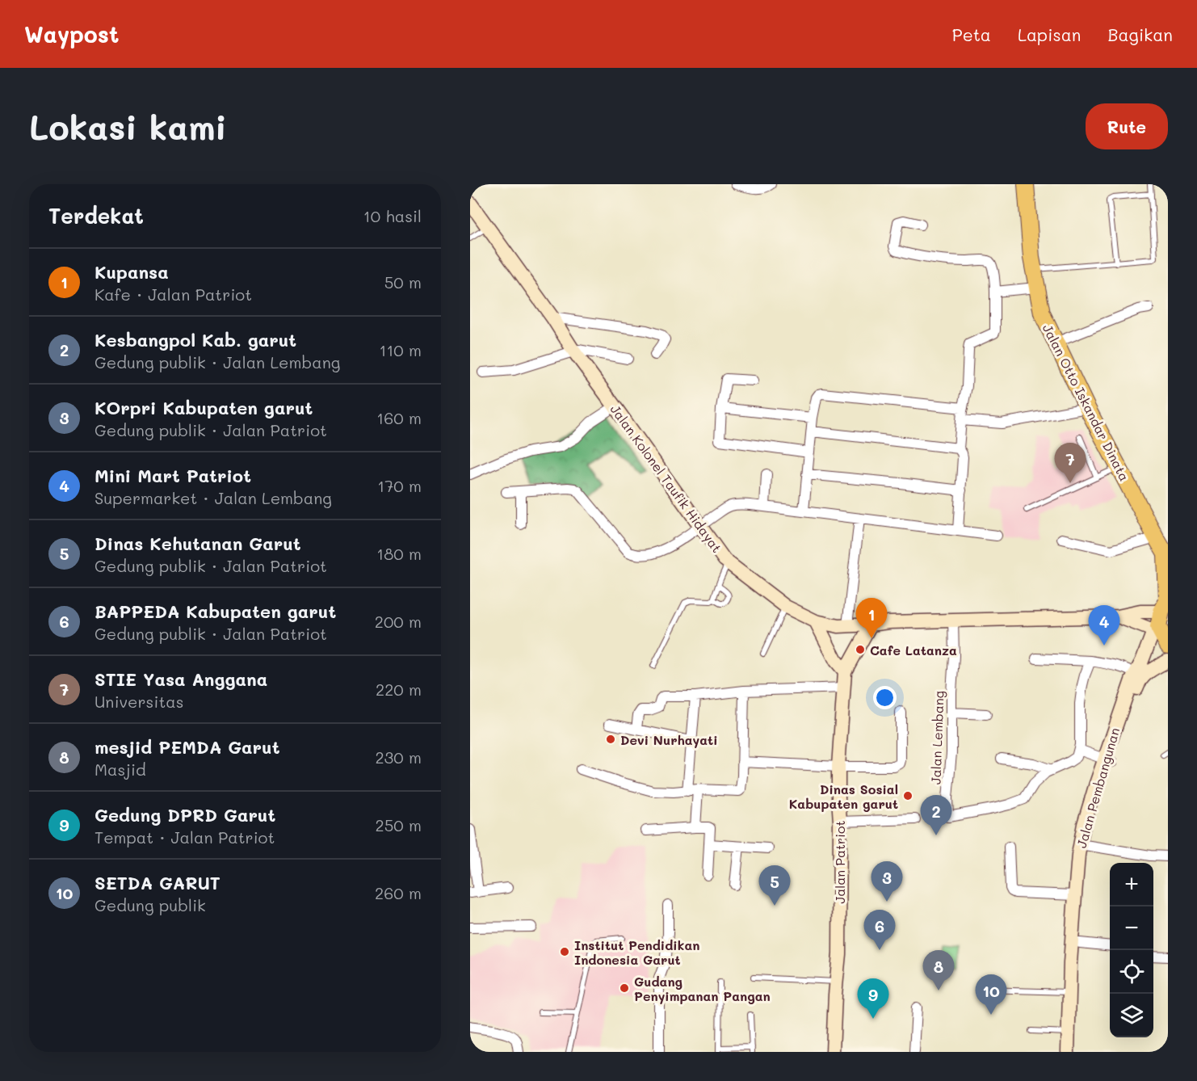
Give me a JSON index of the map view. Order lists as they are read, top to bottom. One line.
{"streets":{"main road":["Jalan Otto Iskandar Dinata","Jalan Kolonel Taufik Hidayat","Jalan Pembangunan","Jalan Patriot"],"street":["Jalan Lembang"]},"crossings":[["Jalan Kolonel Taufik Hidayat","Jalan Lembang"],["Jalan Kolonel Taufik Hidayat","Jalan Patriot"]],"places":["Cafe Latanza","Devi Nurhayati","Dinas Sosial Kabupaten garut","Institut Pendidikan Indonesia Garut","Gudang Penyimpanan Pangan"],"page":{"header":"Waypost","nav":["Peta","Lapisan","Bagikan"],"buttons":"Rute","title":"Lokasi kami","heading":["Terdekat","10 hasil"],"list":[{"mark":"1","name":"Kupansa","note":"Kafe · Jalan Patriot","value":"50 m"},{"mark":"2","name":"Kesbangpol Kab. garut","note":"Gedung publik · Jalan Lembang","value":"110 m"},{"mark":"3","name":"KOrpri Kabupaten garut","note":"Gedung publik · Jalan Patriot","value":"160 m"},{"mark":"4","name":"Mini Mart Patriot","note":"Supermarket · Jalan Lembang","value":"170 m"},{"mark":"5","name":"Dinas Kehutanan Garut","note":"Gedung publik · Jalan Patriot","value":"180 m"},{"mark":"6","name":"BAPPEDA Kabupaten garut","note":"Gedung publik · Jalan Patriot","value":"200 m"},{"mark":"7","name":"STIE Yasa Anggana","note":"Universitas","value":"220 m"},{"mark":"8","name":"mesjid PEMDA Garut","note":"Masjid","value":"230 m"},{"mark":"9","name":"Gedung DPRD Garut","note":"Tempat · Jalan Patriot","value":"250 m"},{"mark":"10","name":"SETDA GARUT","note":"Gedung publik","value":"260 m"}],"pins":["7","1","4","2","3","5","6","8","10","9"],"map_buttons":["+","−"]}}
